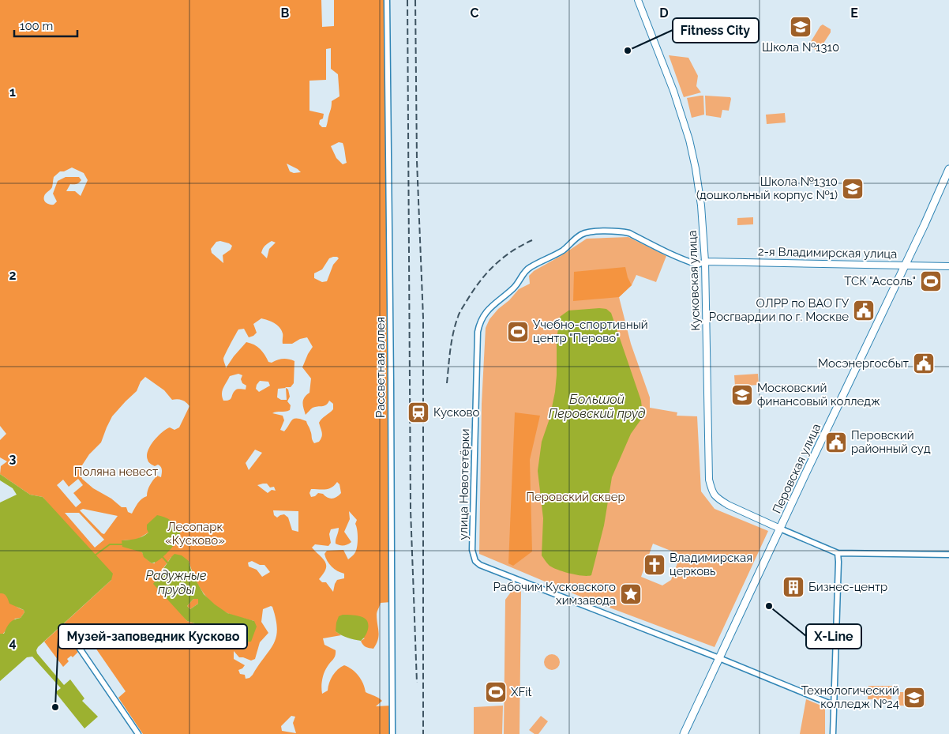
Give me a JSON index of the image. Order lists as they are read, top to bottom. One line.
{"streets":{"main road":["Перовская улица"],"street":["2-я Владимирская улица","Кусковская улица","Рассветная аллея","улица Новотетёрки"]},"crossings":[["2-я Владимирская улица","Кусковская улица"],["2-я Владимирская улица","Перовская улица"],["2-я Владимирская улица","улица Новотетёрки"],["Кусковская улица","Перовская улица"],["Кусковская улица","улица Новотетёрки"],["Перовская улица","улица Новотетёрки"]],"water":["Большой Перовский пруд","Радужные пруды"],"parks":["Поляна невест","Перовский сквер","Лесопарк «Кусково»"],"places":{"school or university":["Школа №1310","Школа №1310 (дошкольный корпус №1)","Московский финансовый колледж","Технологический колледж №24"],"other":["Fitness City","X-Line","Музей-заповедник Кусково"],"sports":["ТСК \"Ассоль\"","Учебно-спортивный центр \"Перово\"","XFit"],"public building":["ОЛРР по ВАО ГУ Росгвардии по г. Москве","Мосэнергосбыт","Перовский районный суд"],"station":["Кусково"],"church":["Владимирская церковь"],"building":["Бизнес-центр"],"place":["Рабочим Кусковского химзавода"]},"scale_bar":"100 m","grid":{"columns":["B","C","D","E"],"rows":["1","2","3","4"]}}
